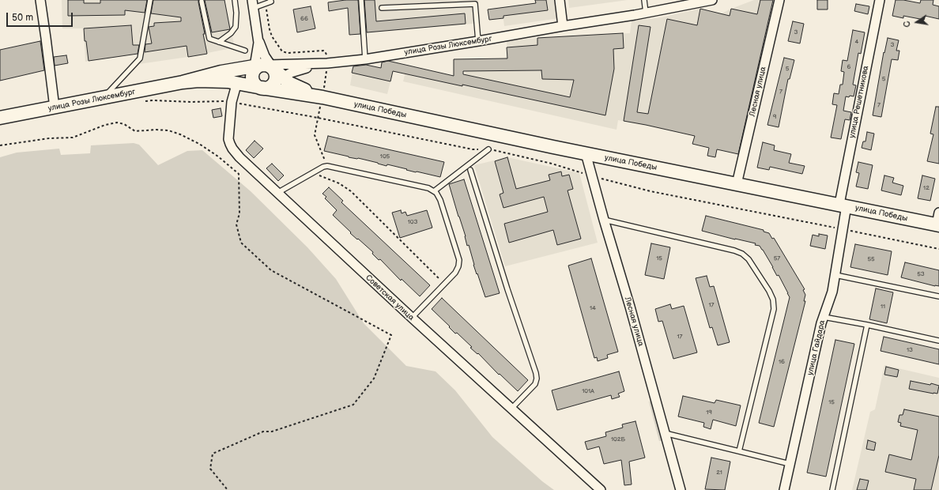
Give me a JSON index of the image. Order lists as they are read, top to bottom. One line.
{"streets":{"street":["улица Розы Люксембург","Лесная улица","улица Решетникова","улица Победы","Советская улица","улица Гайдара"]},"crossings":[["улица Розы Люксембург","улица Победы"],["улица Розы Люксембург","Советская улица"],["Лесная улица","улица Победы"],["улица Решетникова","улица Победы"],["улица Решетникова","улица Гайдара"],["улица Победы","улица Гайдара"]],"house_numbers":["66","3","4","3","6","5","5","7","7","9","105","12","103","15","57","55","53","17","11","14","17","13","16","101А","15","19","102Б","21"],"scale_bar":"50 m","north":"left"}
